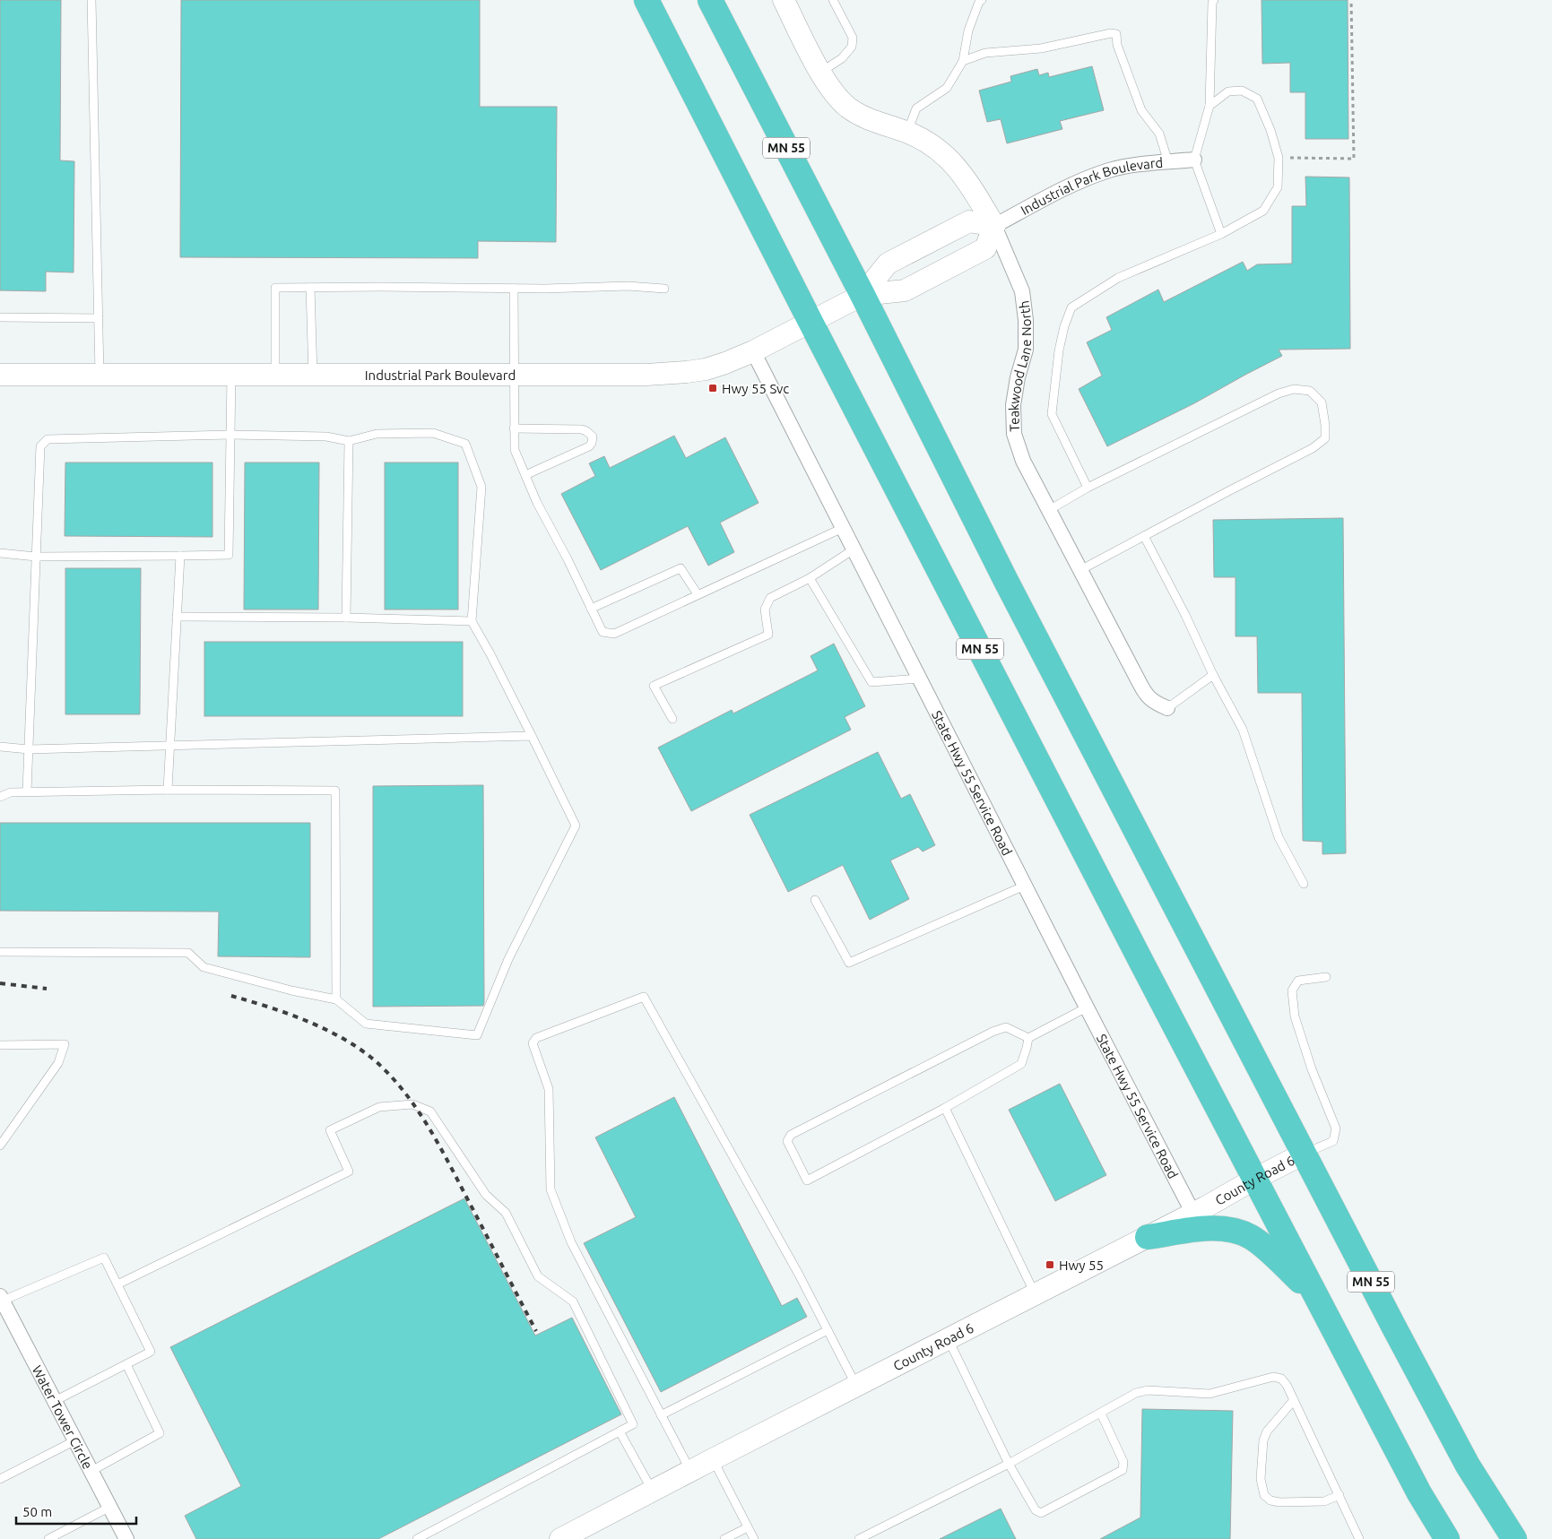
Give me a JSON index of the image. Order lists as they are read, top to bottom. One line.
{"streets":{"highway":["MN 55"],"street":["Industrial Park Boulevard","Teakwood Lane North","State Hwy 55 Service Road","County Road 6","Water Tower Circle"]},"crossings":[["MN 55","Industrial Park Boulevard"],["MN 55","County Road 6"],["Industrial Park Boulevard","Teakwood Lane North"],["Industrial Park Boulevard","State Hwy 55 Service Road"],["State Hwy 55 Service Road","County Road 6"]],"places":{"transit":["Hwy 55 Svc","Hwy 55"]},"scale_bar":"50 m"}
